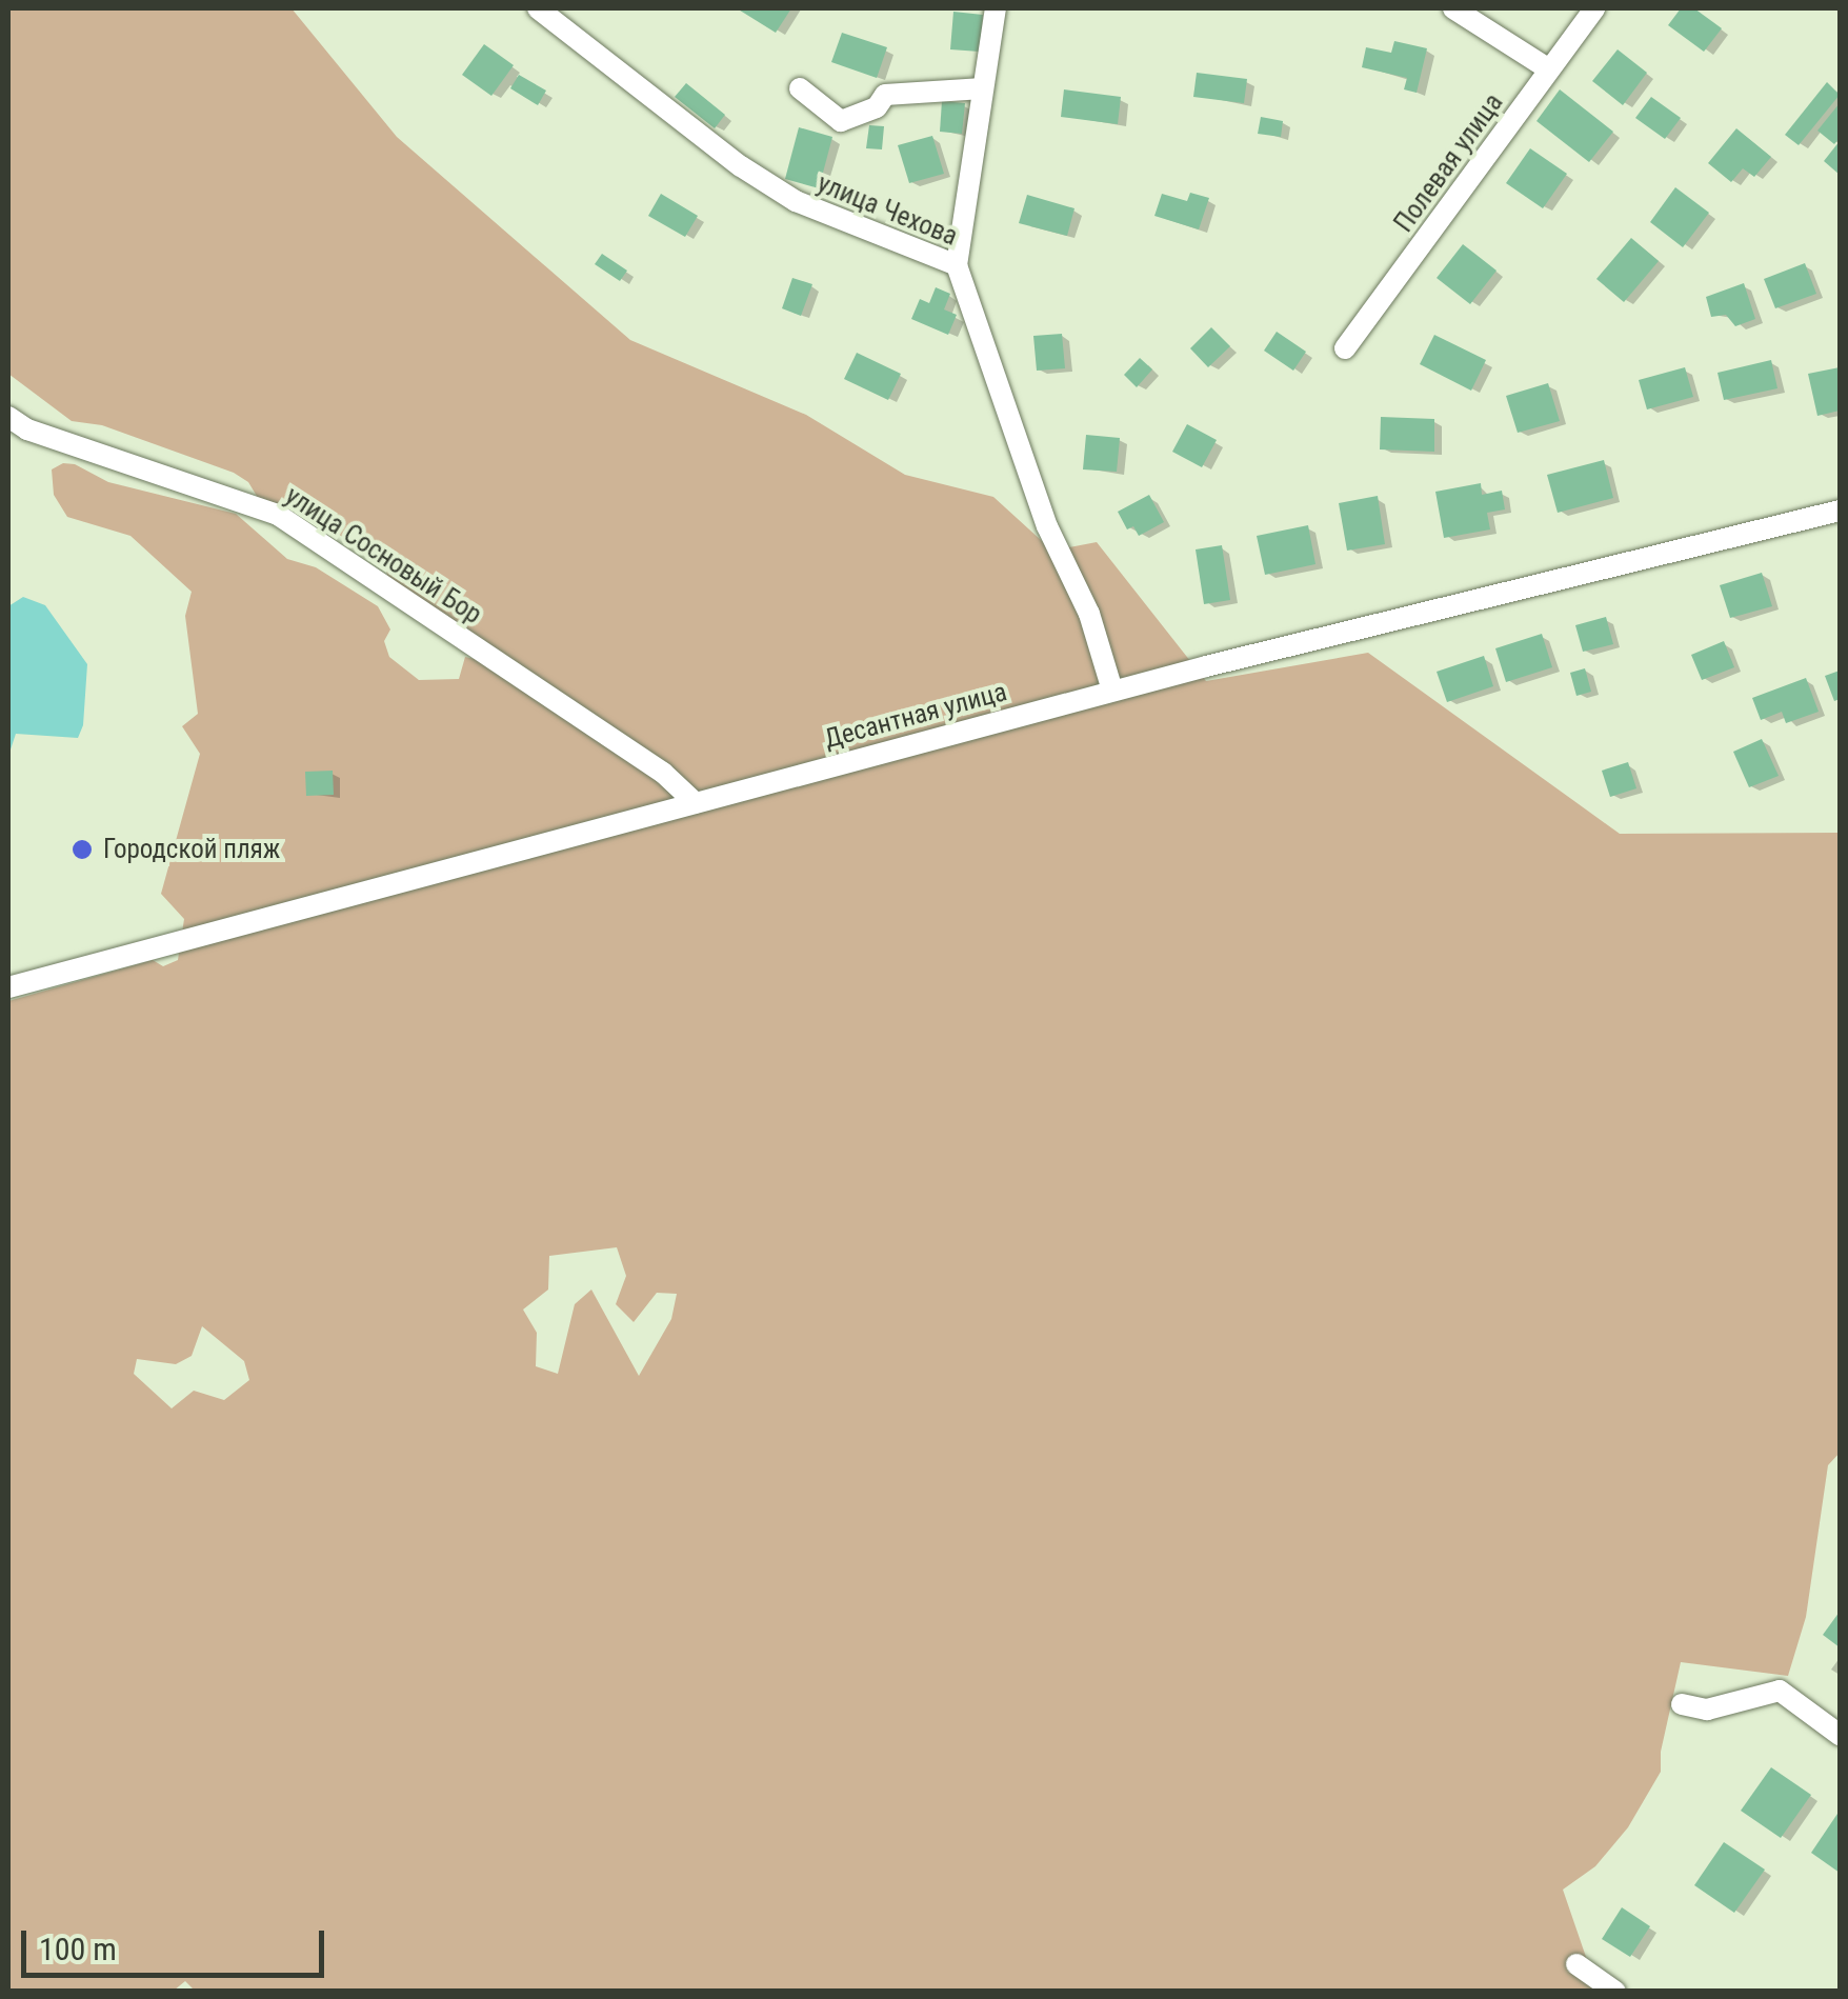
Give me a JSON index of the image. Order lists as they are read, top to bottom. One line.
{"streets":{"street":["Полевая улица","улица Чехова","улица Сосновый Бор","Десантная улица"]},"crossings":[["улица Чехова","Десантная улица"],["улица Сосновый Бор","Десантная улица"]],"places":["Городской пляж"],"scale_bar":"100 m"}
